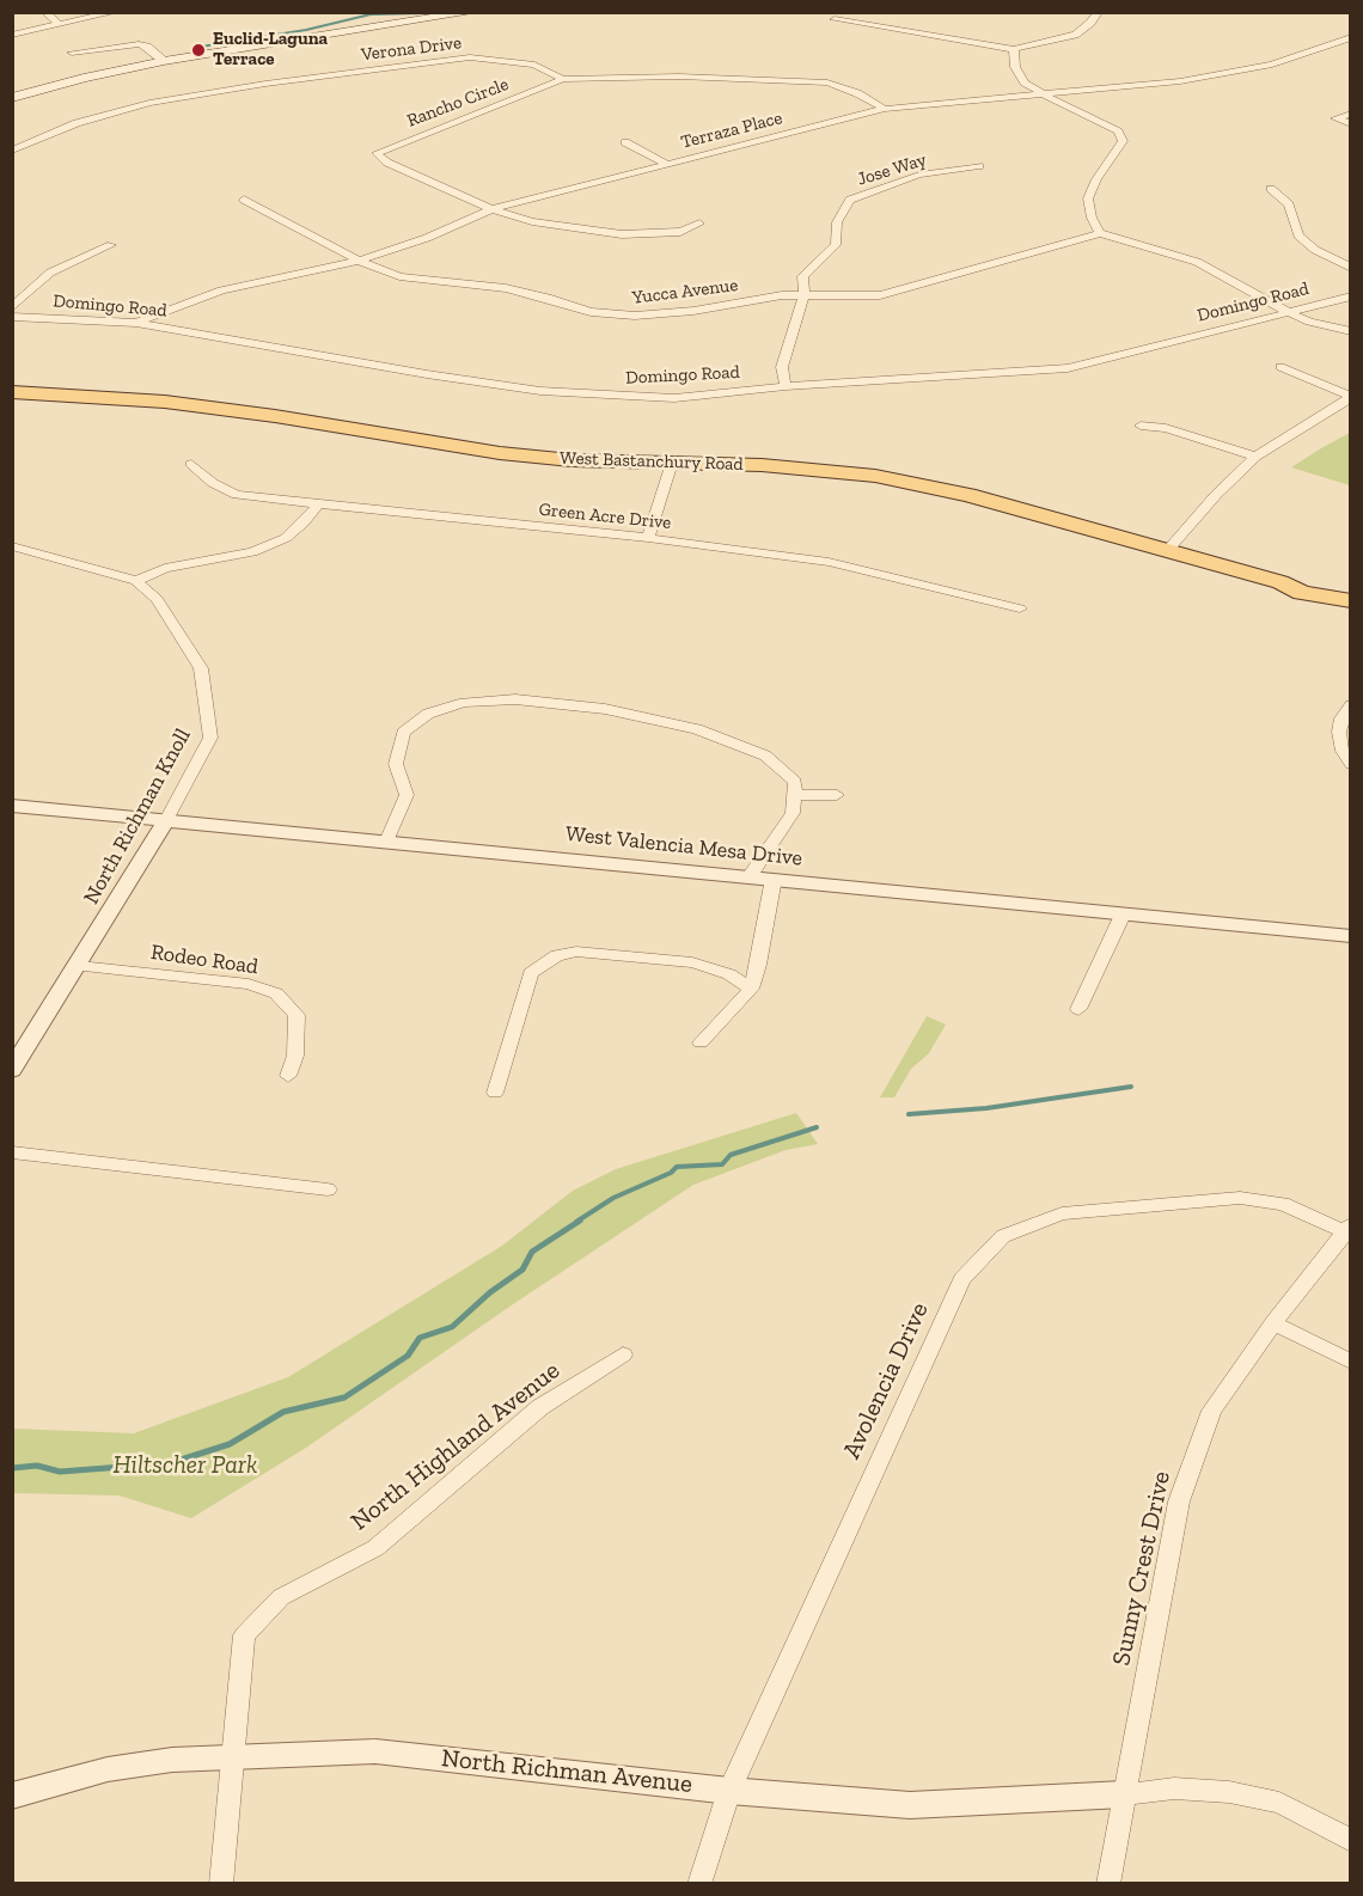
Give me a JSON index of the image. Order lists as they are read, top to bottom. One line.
{"streets":{"main road":["West Bastanchury Road"],"street":["Verona Drive","Rancho Circle","Terraza Place","Jose Way","Yucca Avenue","Domingo Road","Green Acre Drive","North Richman Knoll","West Valencia Mesa Drive","Rodeo Road","Avolencia Drive","North Highland Avenue","Sunny Crest Drive","North Richman Avenue"]},"crossings":[["Verona Drive","Rancho Circle"],["Rancho Circle","Terraza Place"],["Terraza Place","Yucca Avenue"],["Terraza Place","Domingo Road"],["Jose Way","Yucca Avenue"],["Jose Way","Domingo Road"],["North Richman Knoll","West Valencia Mesa Drive"],["North Richman Knoll","Rodeo Road"],["Avolencia Drive","Sunny Crest Drive"],["Avolencia Drive","North Richman Avenue"],["North Highland Avenue","North Richman Avenue"],["Sunny Crest Drive","North Richman Avenue"]],"parks":["Hiltscher Park"],"places":["Euclid-Laguna Terrace"]}
